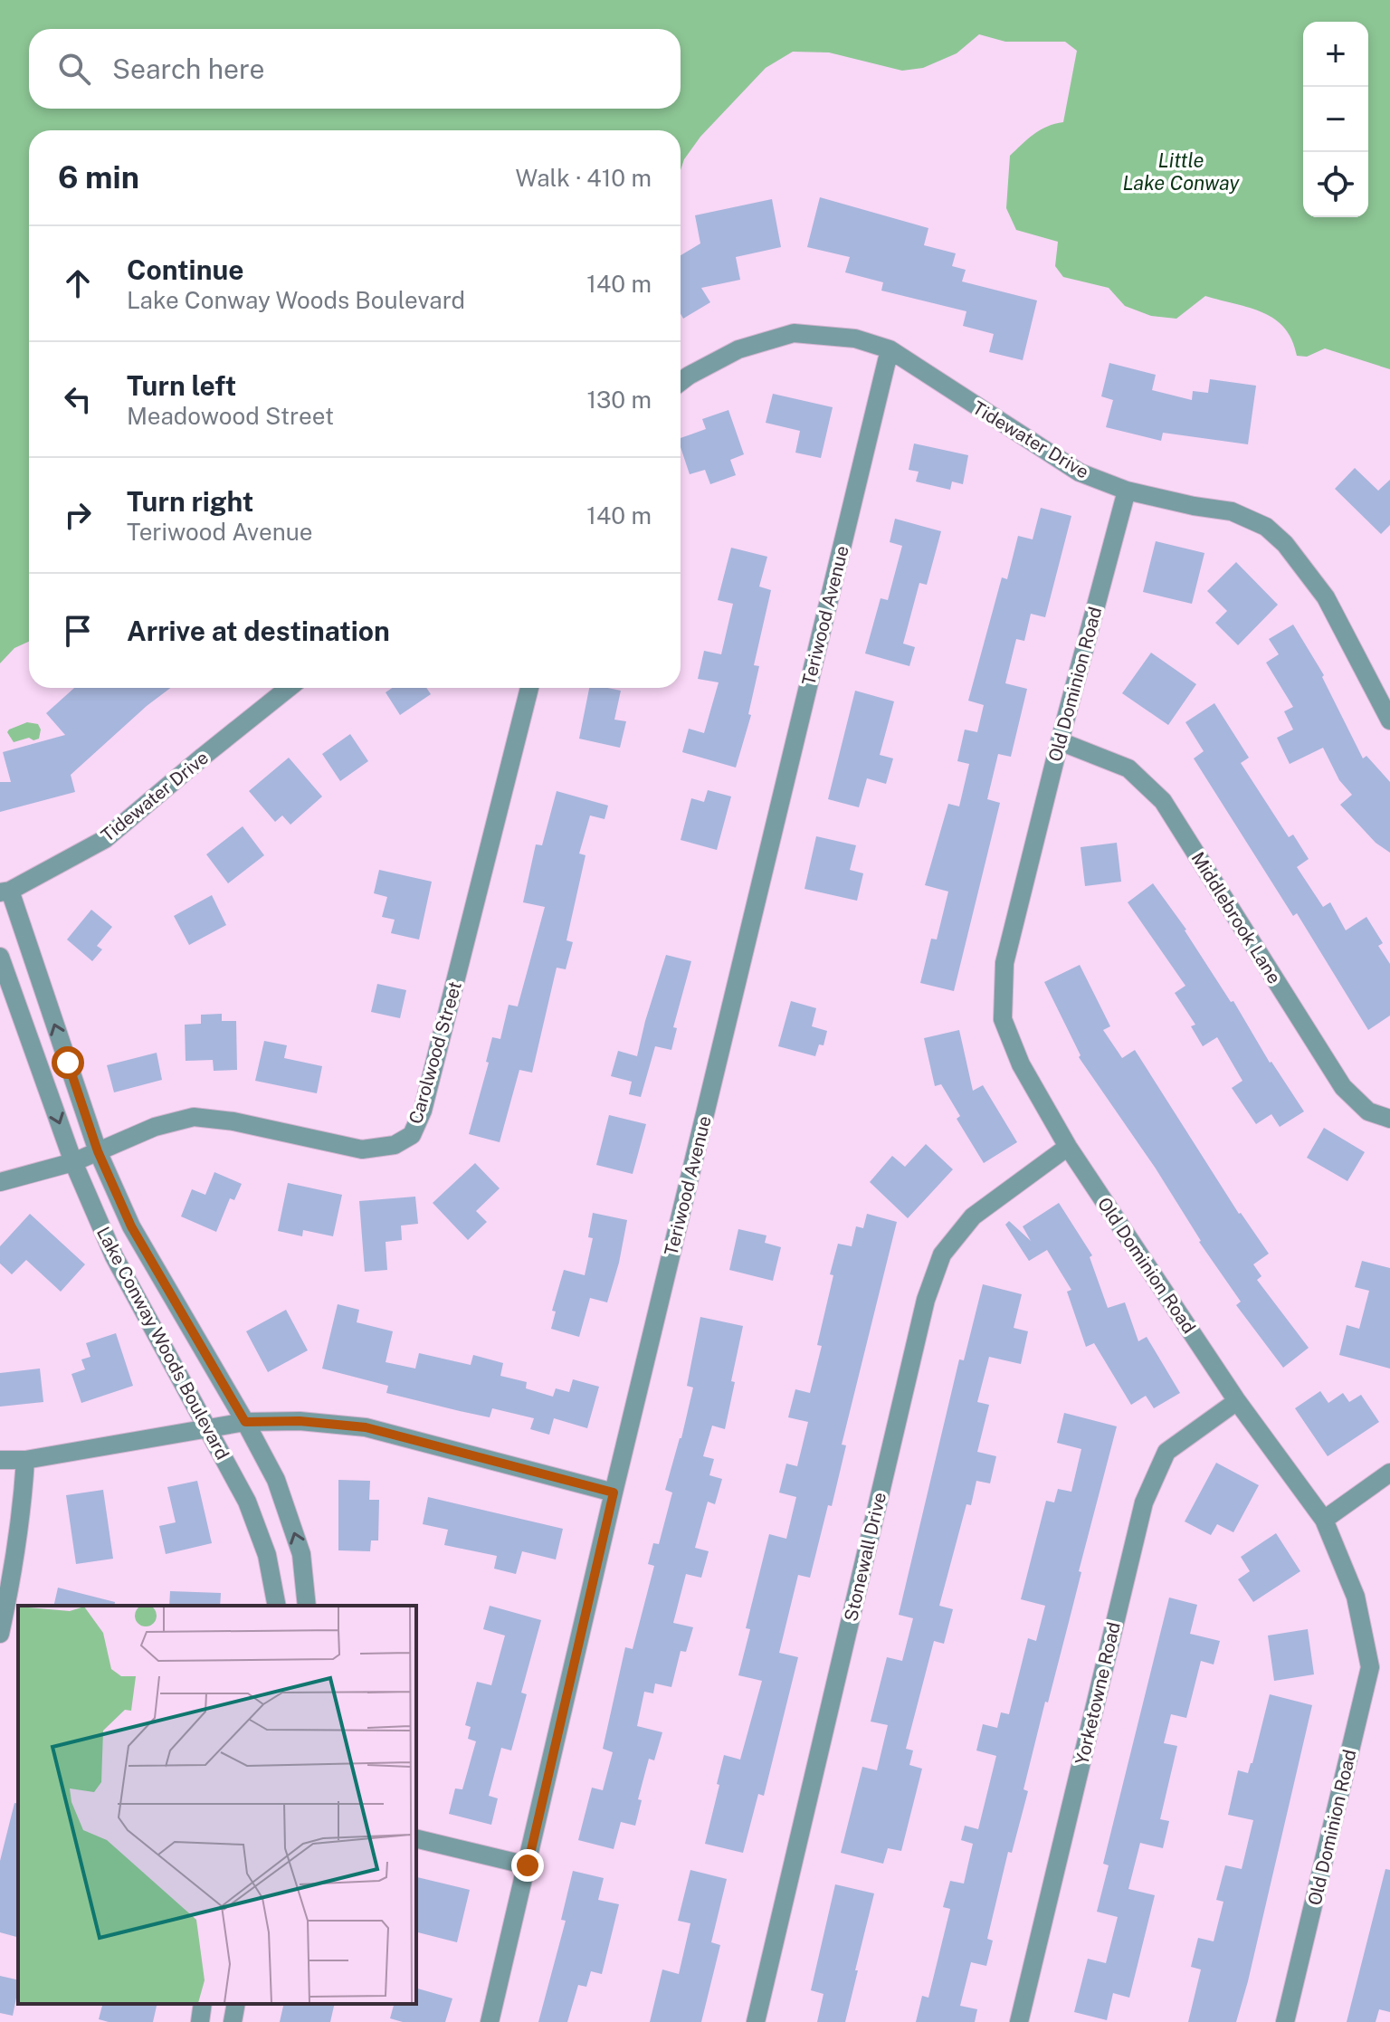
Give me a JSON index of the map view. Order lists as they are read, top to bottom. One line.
{"streets":{"street":["Tidewater Drive","Teriwood Avenue","Old Dominion Road","Middlebrook Lane","Carolwood Street","Lake Conway Woods Boulevard","Stonewall Drive","Yorketowne Road"]},"crossings":[["Tidewater Drive","Teriwood Avenue"],["Tidewater Drive","Old Dominion Road"],["Tidewater Drive","Lake Conway Woods Boulevard"],["Old Dominion Road","Middlebrook Lane"],["Old Dominion Road","Stonewall Drive"],["Old Dominion Road","Yorketowne Road"],["Carolwood Street","Lake Conway Woods Boulevard"]],"water":["Little Lake Conway"],"page":{"map_buttons":["+","−"],"search":"Search here","heading":["6 min","Walk · 410 m"],"list":[["Continue","Lake Conway Woods Boulevard","140 m"],["Turn left","Meadowood Street","130 m"],["Turn right","Teriwood Avenue","140 m"],"Arrive at destination"]}}
